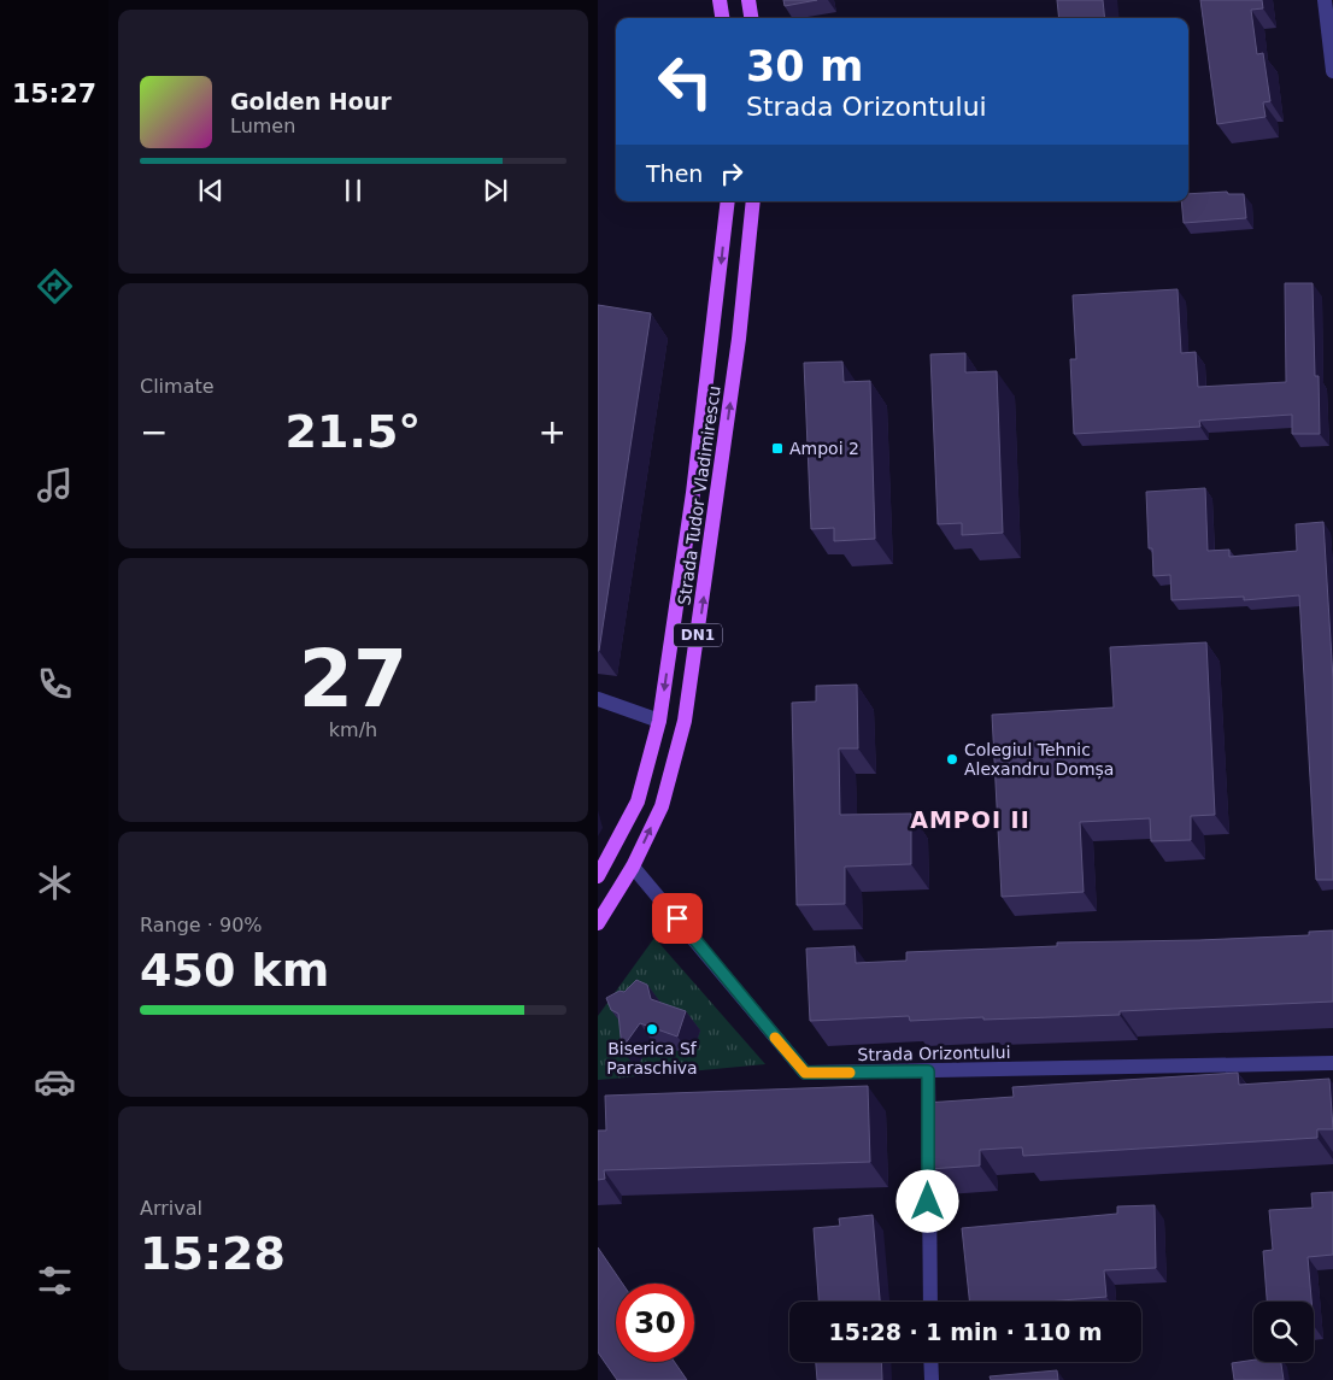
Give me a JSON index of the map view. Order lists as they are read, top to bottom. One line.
{"streets":{"main road":["Strada Tudor Vladimirescu","DN1"],"street":["Strada Orizontului"]},"crossings":[["Strada Tudor Vladimirescu","Strada Orizontului"]],"districts":["AMPOI II"],"places":{"transit":["Ampoi 2"],"other":["Colegiul Tehnic Alexandru Domșa","Biserica Sf Paraschiva"]},"page":{"tabs":"15:27","turn":["30 m","Strada Orizontului"],"song":["Golden Hour","Lumen"],"then":"Then","tile":["Climate",["27","km/h"],["Range · 90%","450 km"],["Arrival","15:28"]],"heat":["−","21.5°","+"],"limit":"30","trip":"15:28 · 1 min · 110 m"}}
